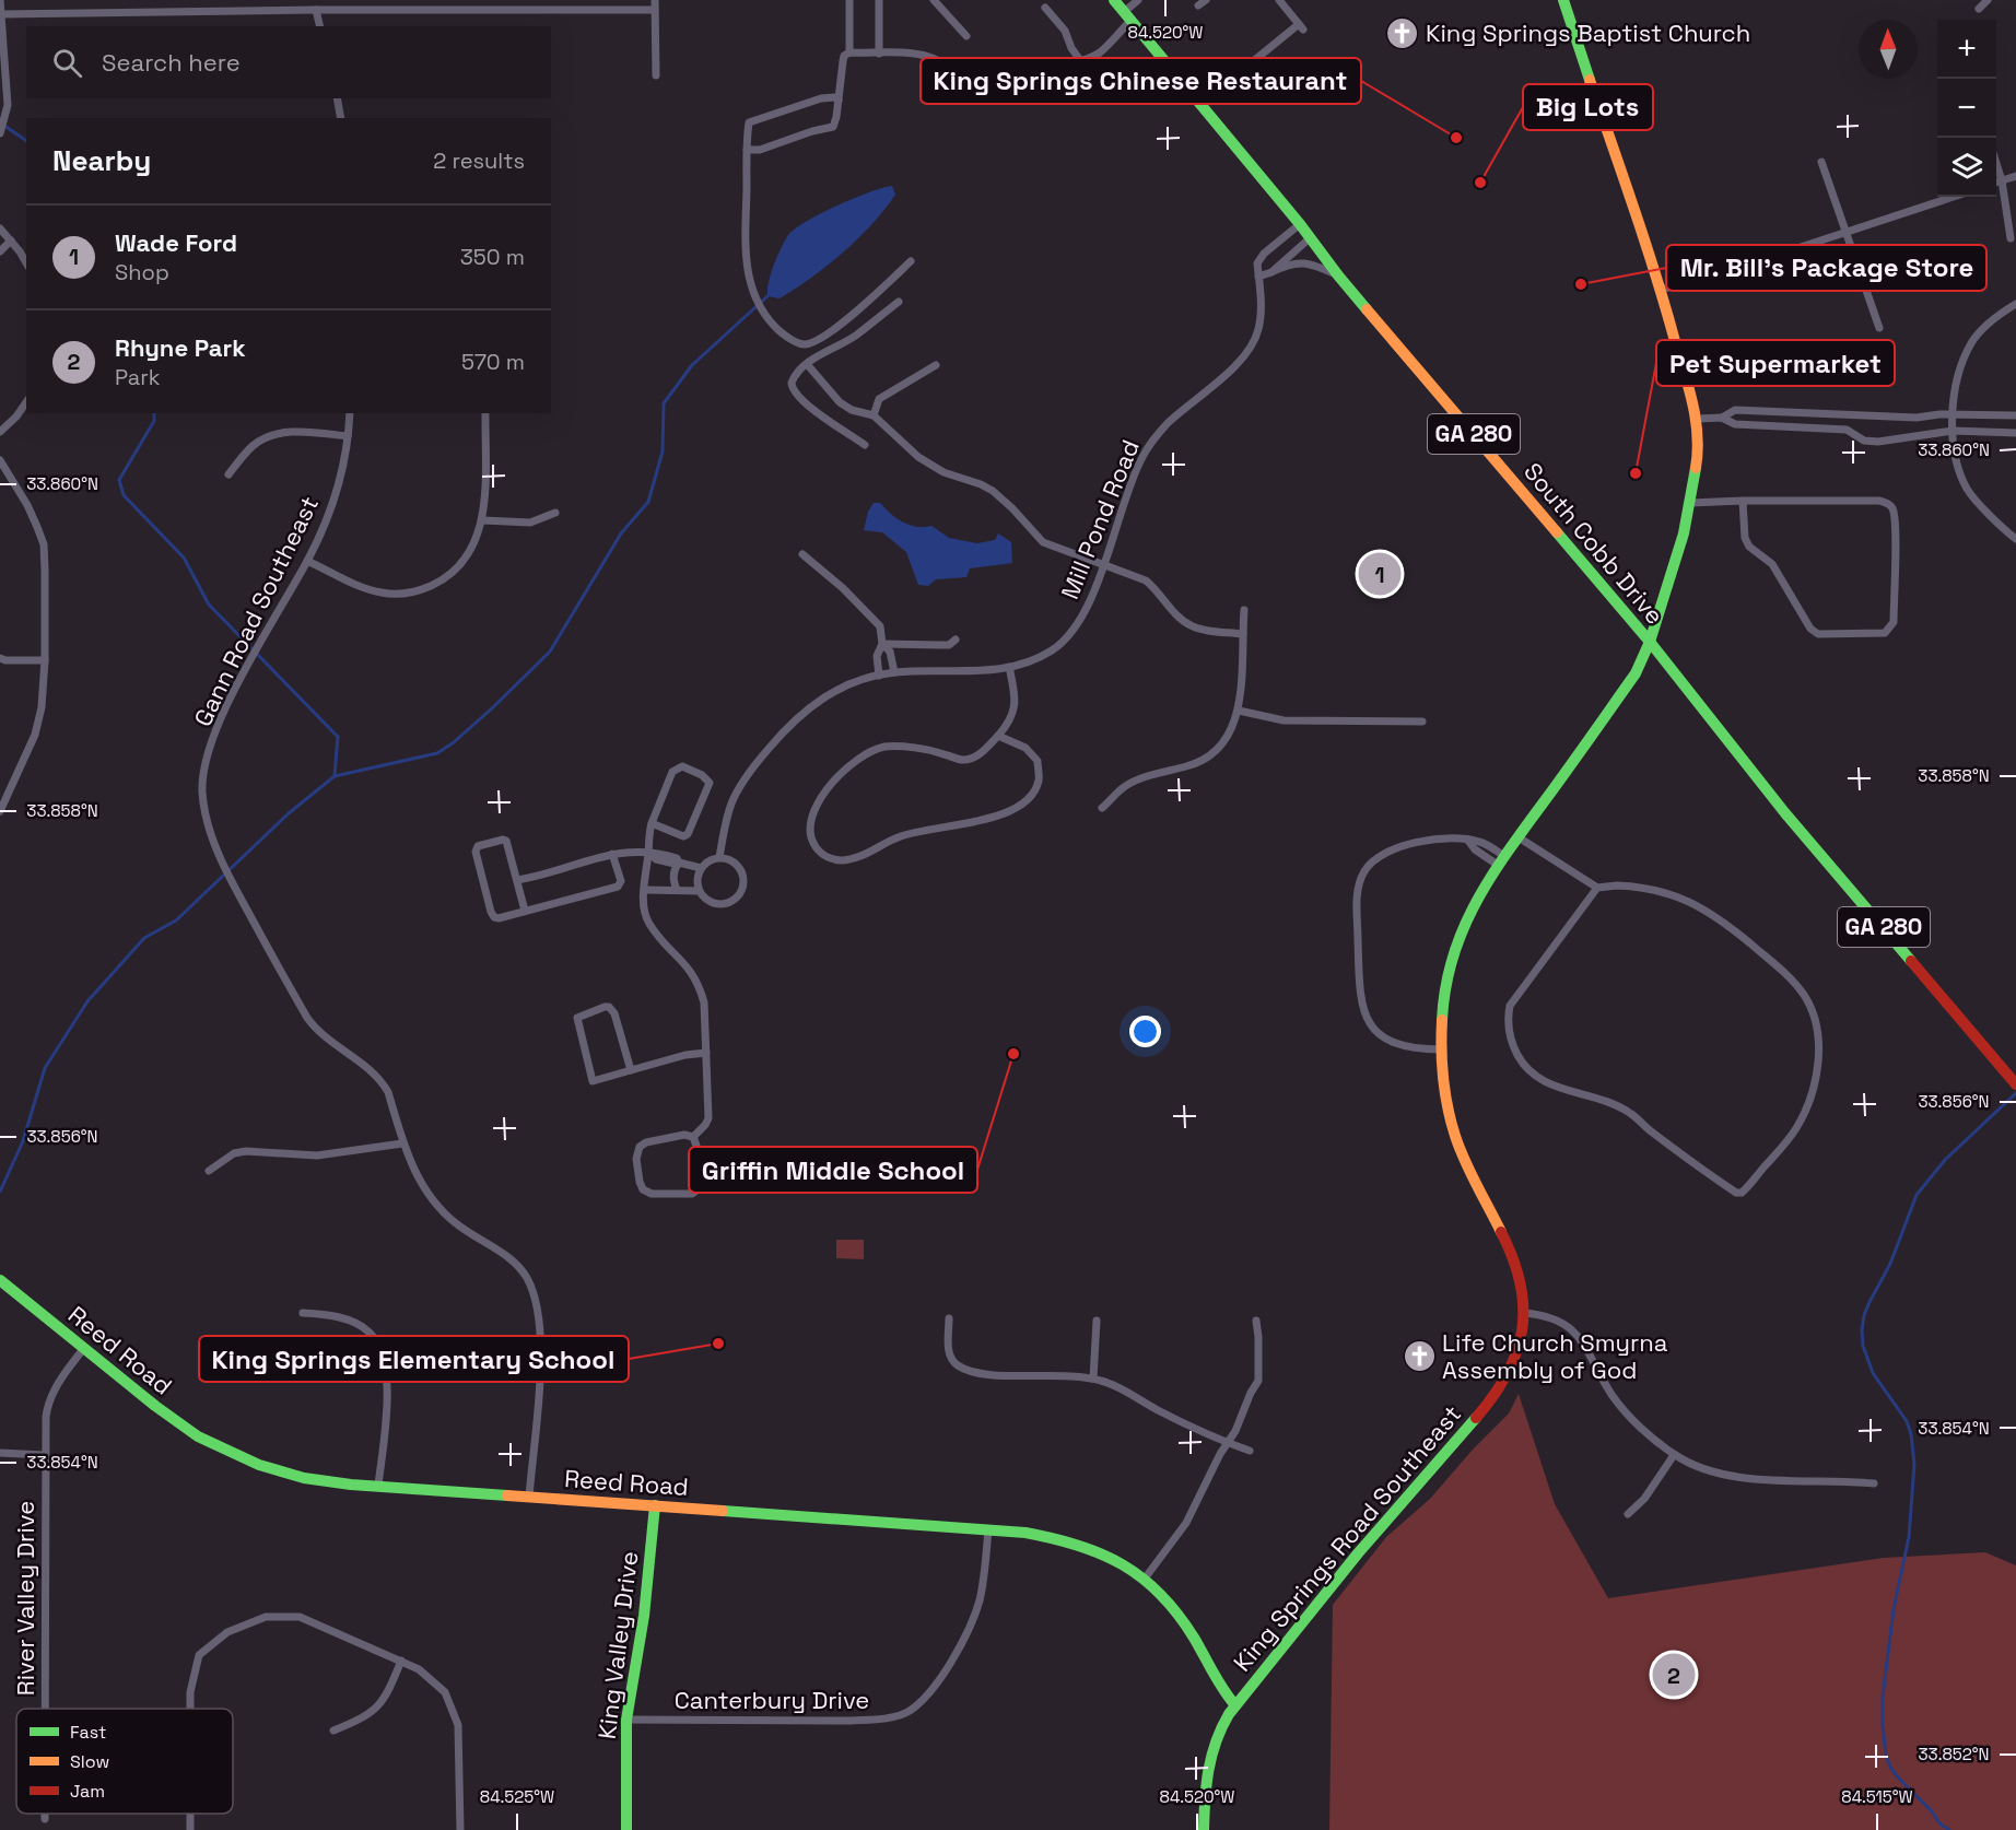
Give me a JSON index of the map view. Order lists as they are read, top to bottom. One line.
{"streets":{"street":["GA 280","Mill Pond Road","South Cobb Drive","Gann Road Southeast","Reed Road","King Springs Road Southeast","River Valley Drive","King Valley Drive","Canterbury Drive"]},"crossings":[["Mill Pond Road","South Cobb Drive"],["South Cobb Drive","King Springs Road Southeast"],["Gann Road Southeast","Reed Road"],["Reed Road","King Springs Road Southeast"],["Reed Road","River Valley Drive"],["Reed Road","King Valley Drive"],["Reed Road","Canterbury Drive"],["King Valley Drive","Canterbury Drive"]],"places":{"church":["King Springs Baptist Church","Life Church Smyrna Assembly of God"],"other":["King Springs Chinese Restaurant","Big Lots","Mr. Bill's Package Store","Pet Supermarket","Griffin Middle School","King Springs Elementary School"]},"legend":["Fast","Slow","Jam"],"north":"top","page":{"map_buttons":["+","−"],"search":"Search here","heading":["Nearby","2 results"],"list":[{"mark":"1","name":"Wade Ford","note":"Shop","value":"350 m"},{"mark":"2","name":"Rhyne Park","note":"Park","value":"570 m"}],"pins":["1","2"]},"coordinates":["84.520°W","33.860°N","33.858°N","33.856°N","33.854°N","33.852°N","84.525°W","84.515°W"]}
